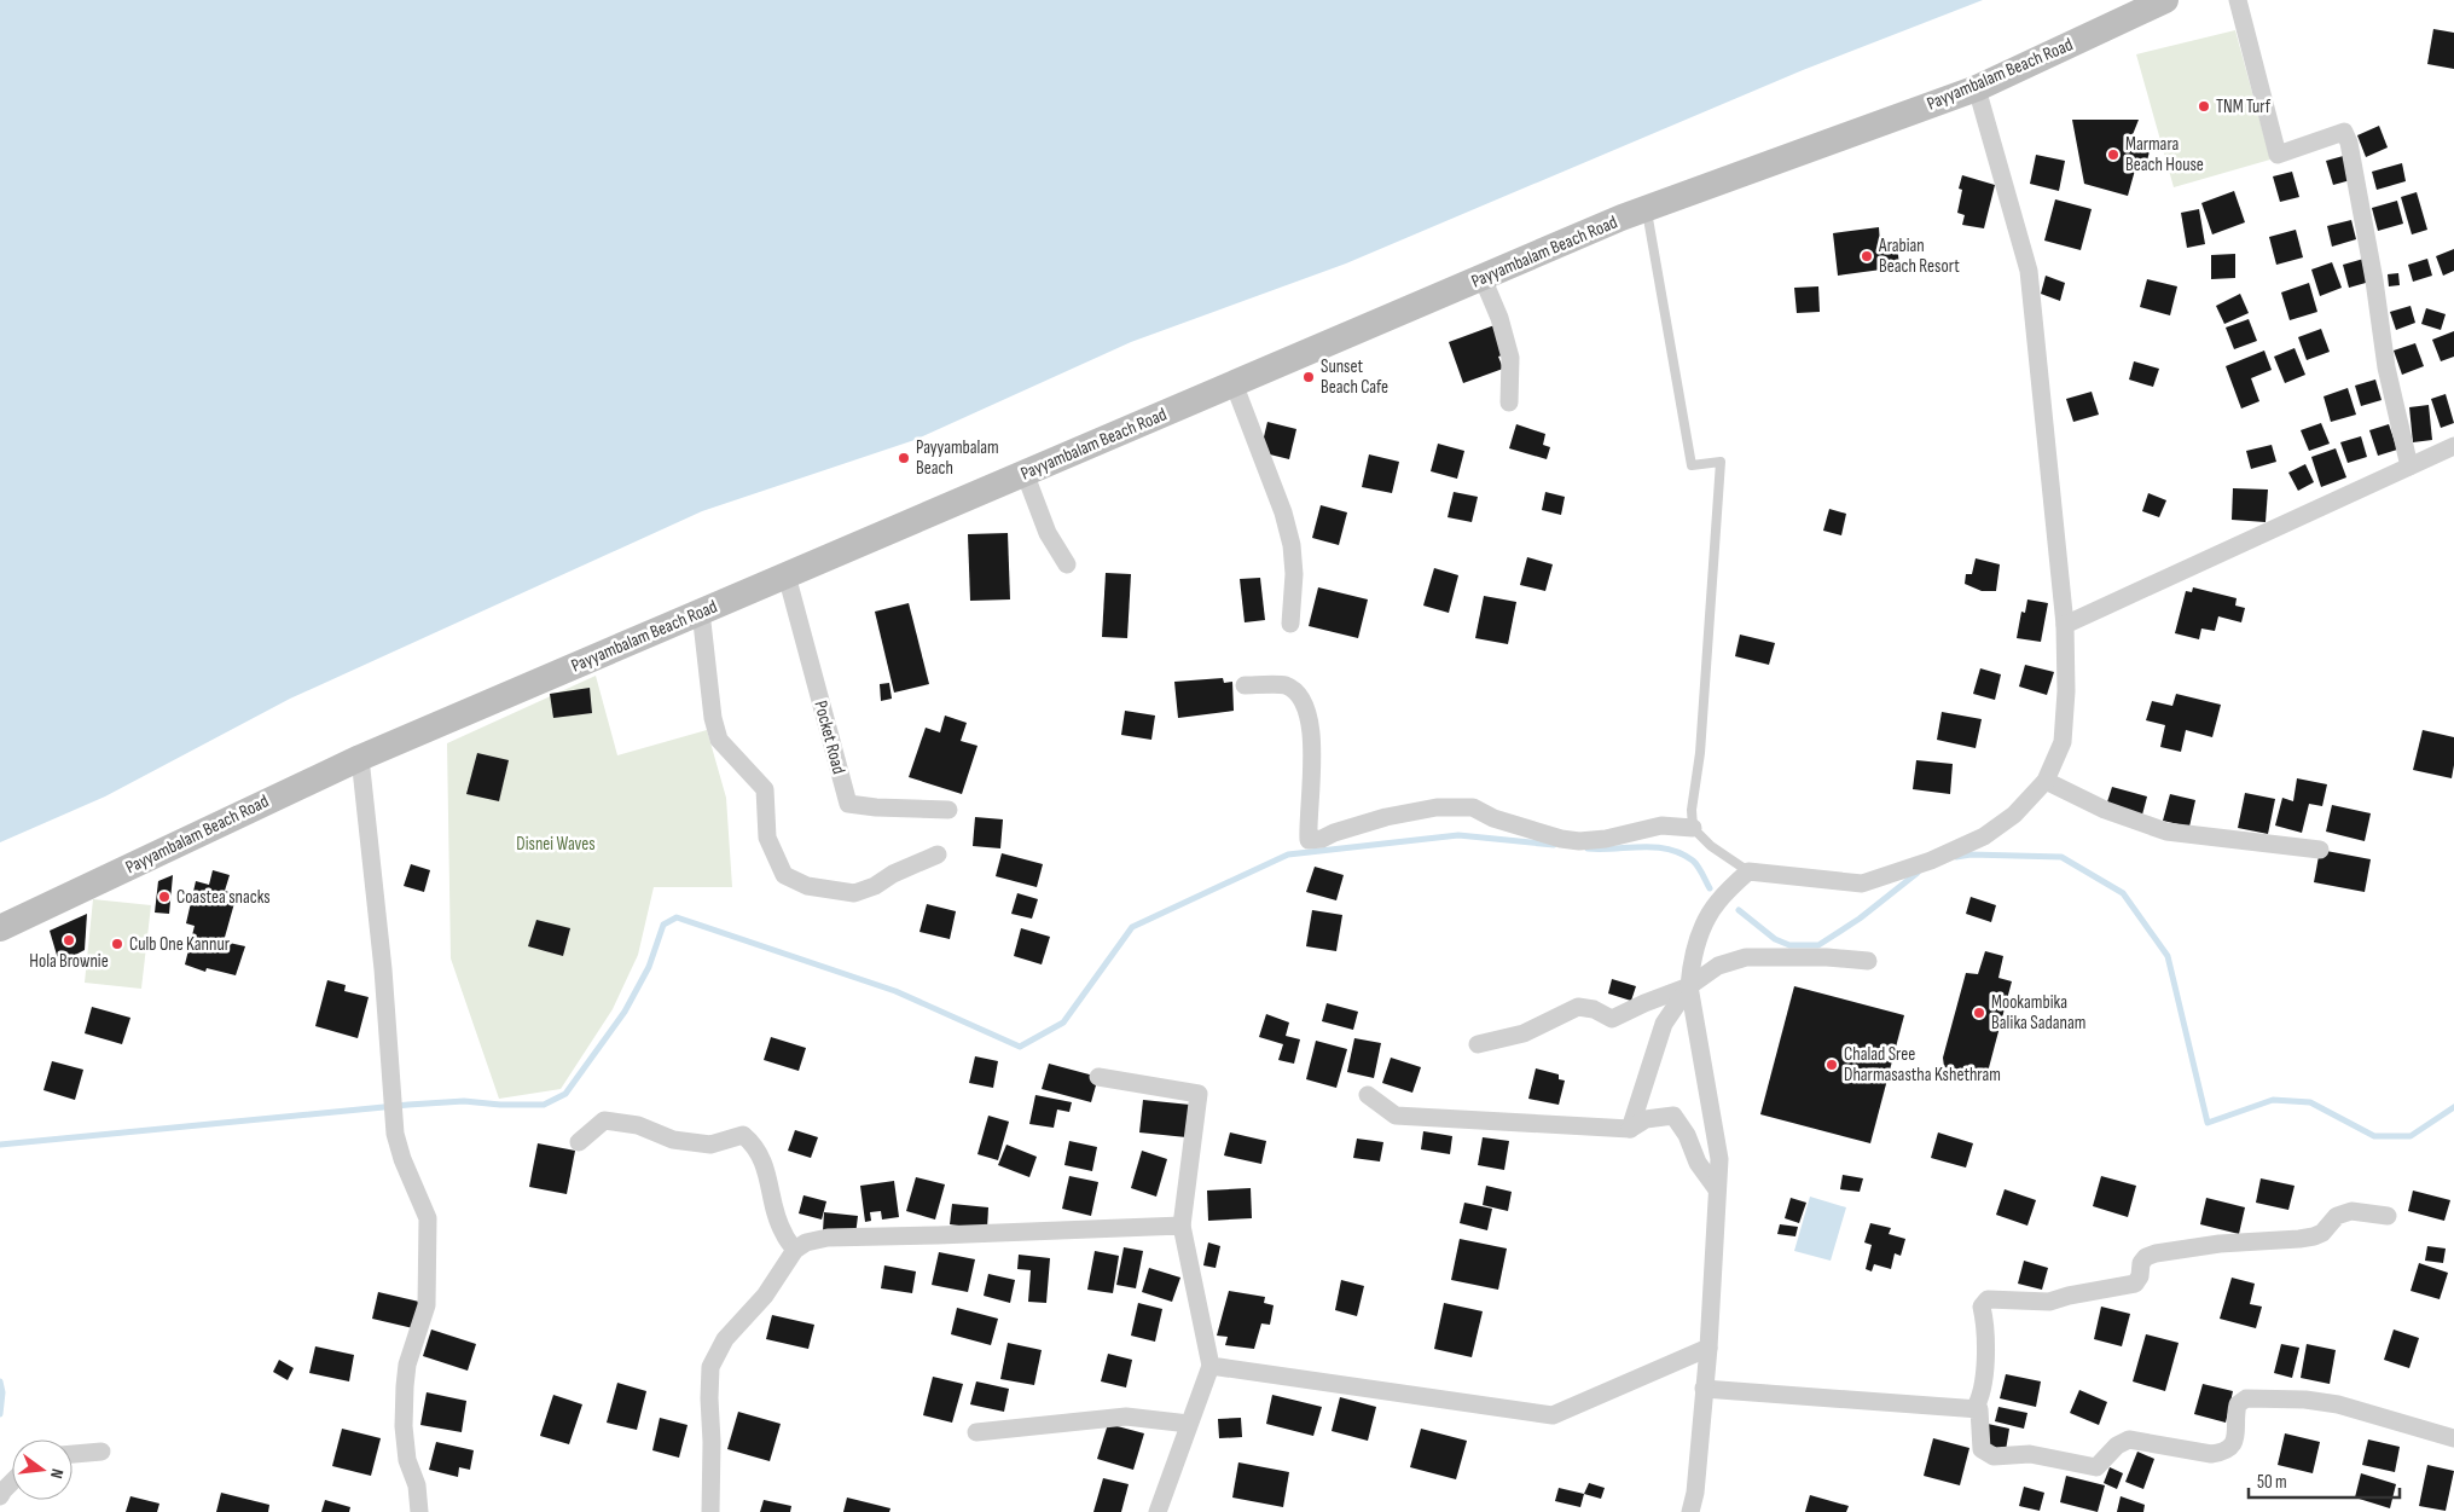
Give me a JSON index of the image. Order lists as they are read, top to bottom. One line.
{"streets":{"main road":["Payyambalam Beach Road"],"street":["Pocket Road"]},"crossings":[["Payyambalam Beach Road","Pocket Road"]],"parks":["Disnei Waves"],"places":["TNM Turf","Marmara Beach House","Arabian Beach Resort","Sunset Beach Cafe","Payyambalam Beach","Coastea snacks","Hola Brownie","Culb One Kannur","Mookambika Balika Sadanam","Chalad Sree Dharmasastha Kshethram"],"scale_bar":"50 m","north":"right"}
